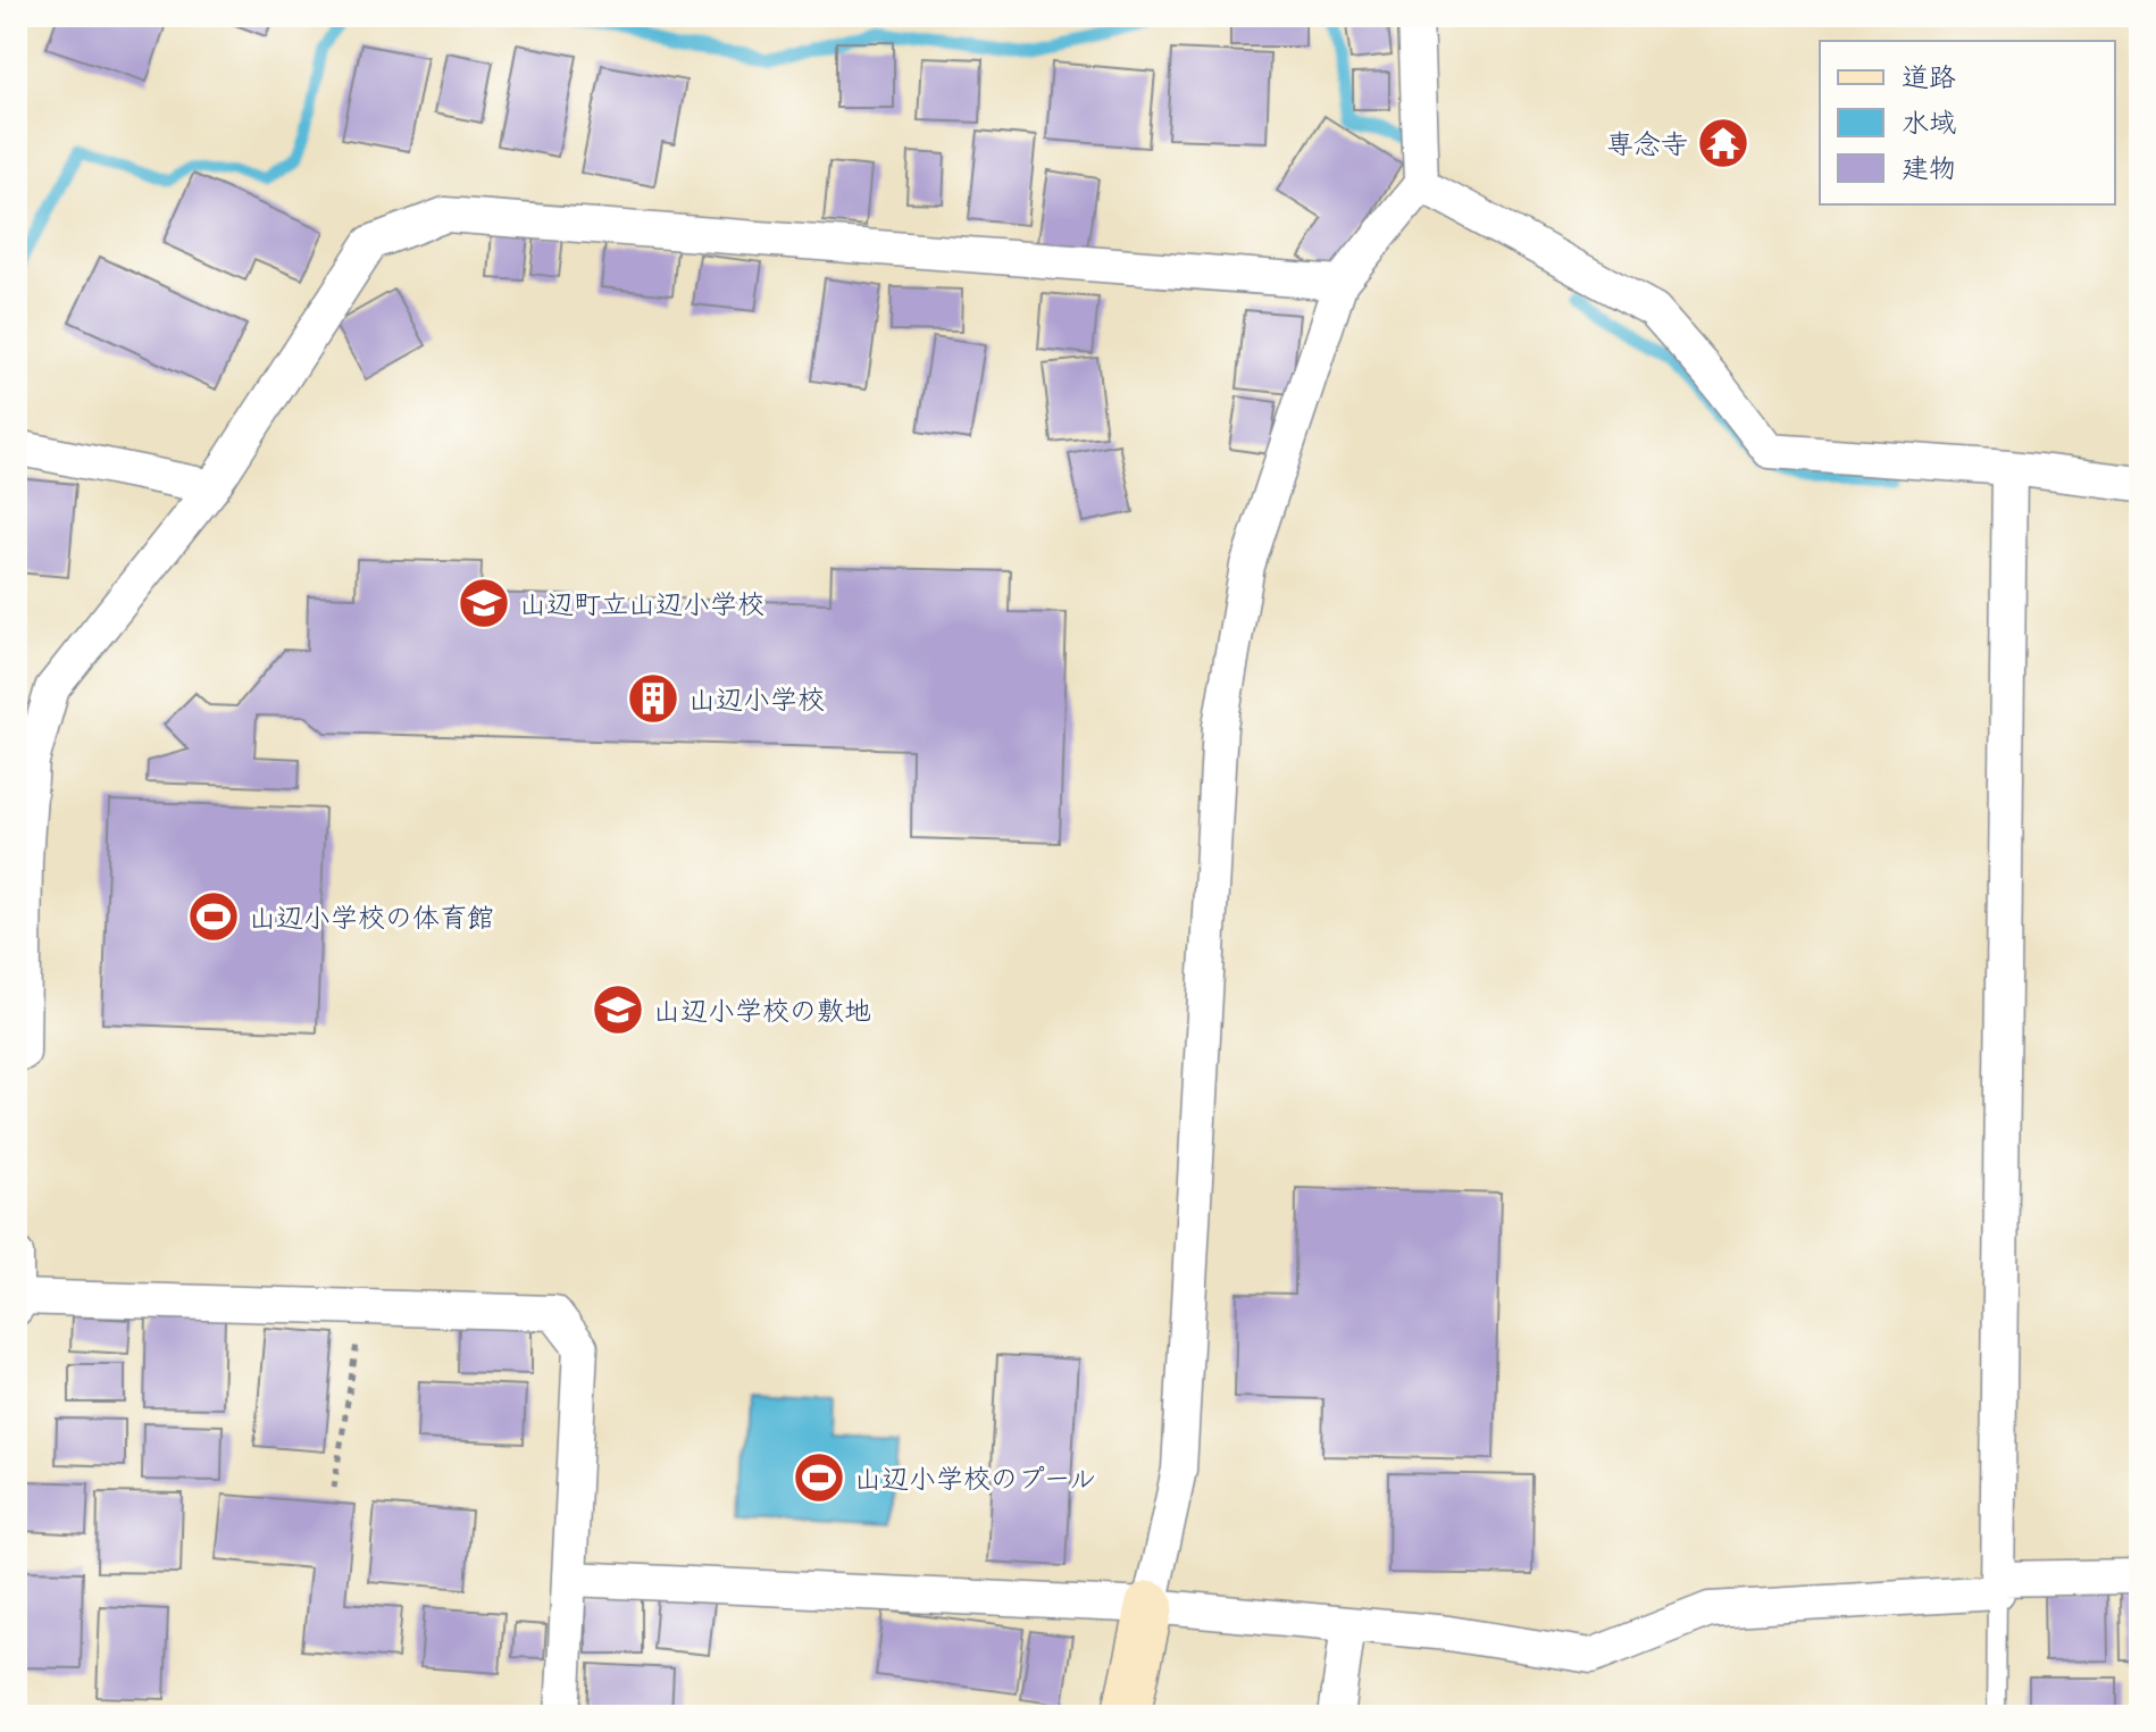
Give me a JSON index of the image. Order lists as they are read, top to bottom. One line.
{"places":{"temple":["専念寺"],"school or university":["山辺町立山辺小学校","山辺小学校の敷地"],"building":["山辺小学校"],"sports":["山辺小学校の体育館","山辺小学校のプール"]},"legend":["道路","水域","建物"]}
